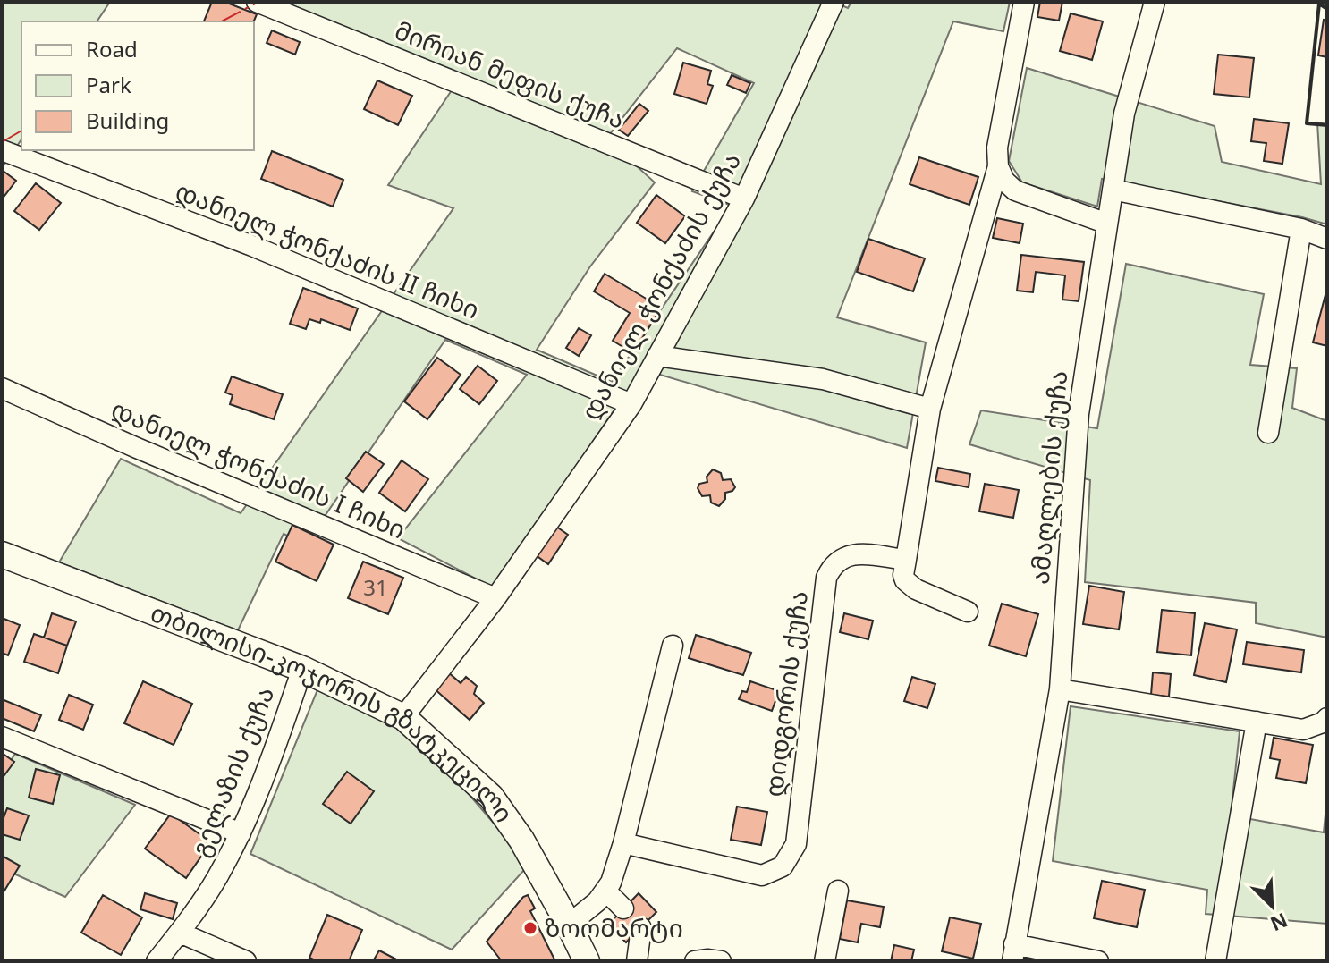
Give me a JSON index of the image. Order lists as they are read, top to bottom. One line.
{"streets":{"main road":["თბილისი-კოჯორის გზატკეცილი"],"street":["მირიან მეფის ქუჩა","დანიელ ჭონქაძის II ჩიხი","დანიელ ჭონქაძის ქუჩა","დანიელ ჭონქაძის I ჩიხი","ამაღლების ქუჩა","დიდგორის ქუჩა","გელაზის ქუჩა"]},"crossings":[["მირიან მეფის ქუჩა","დანიელ ჭონქაძის ქუჩა"],["დანიელ ჭონქაძის II ჩიხი","დანიელ ჭონქაძის ქუჩა"],["დანიელ ჭონქაძის ქუჩა","დანიელ ჭონქაძის I ჩიხი"],["დანიელ ჭონქაძის ქუჩა","თბილისი-კოჯორის გზატკეცილი"],["თბილისი-კოჯორის გზატკეცილი","გელაზის ქუჩა"]],"places":["ზოომარტი"],"house_numbers":["31"],"legend":["Road","Park","Building"],"north":"bottom right"}
